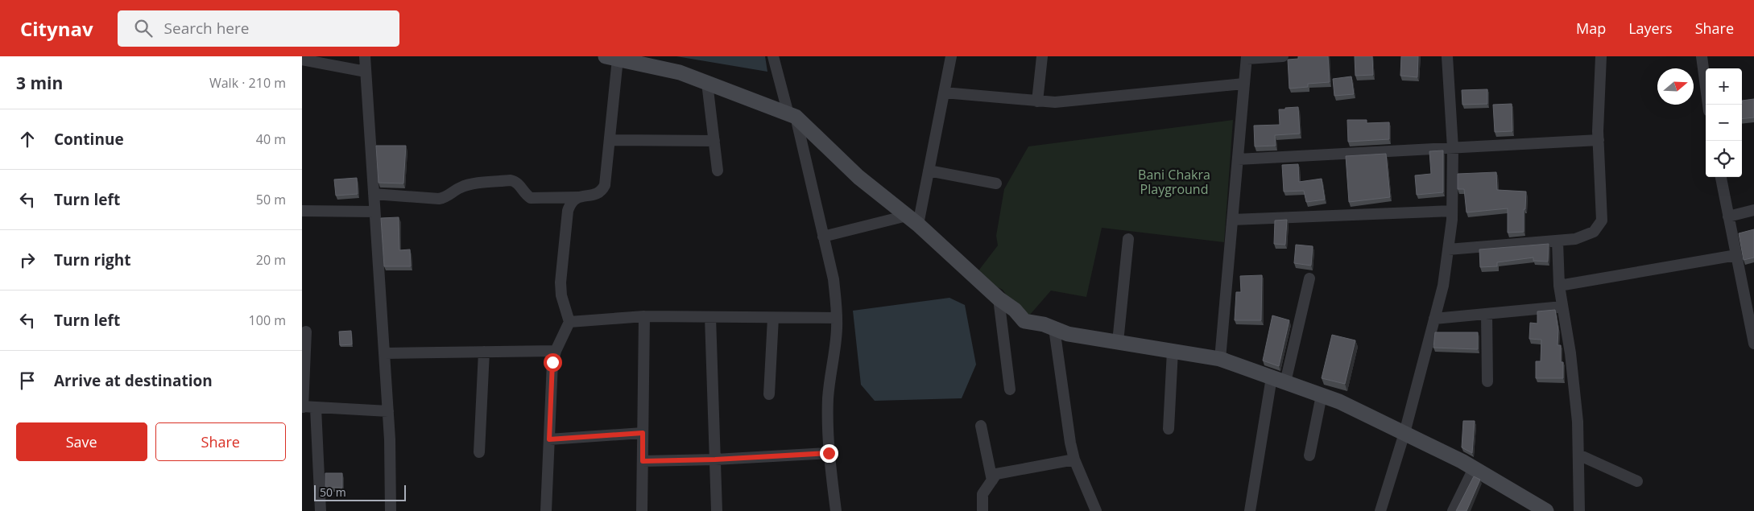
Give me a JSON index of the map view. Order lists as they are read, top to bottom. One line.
{"parks":["Bani Chakra Playground"],"scale_bar":"50 m","north":"right","page":{"header":"Citynav","search":"Search here","nav":["Map","Layers","Share"],"heading":["3 min","Walk · 210 m"],"map_buttons":["+","−"],"list":[["Continue","40 m"],["Turn left","50 m"],["Turn right","20 m"],["Turn left","100 m"],"Arrive at destination"],"buttons":["Save","Share"],"scale":"50 m"}}
